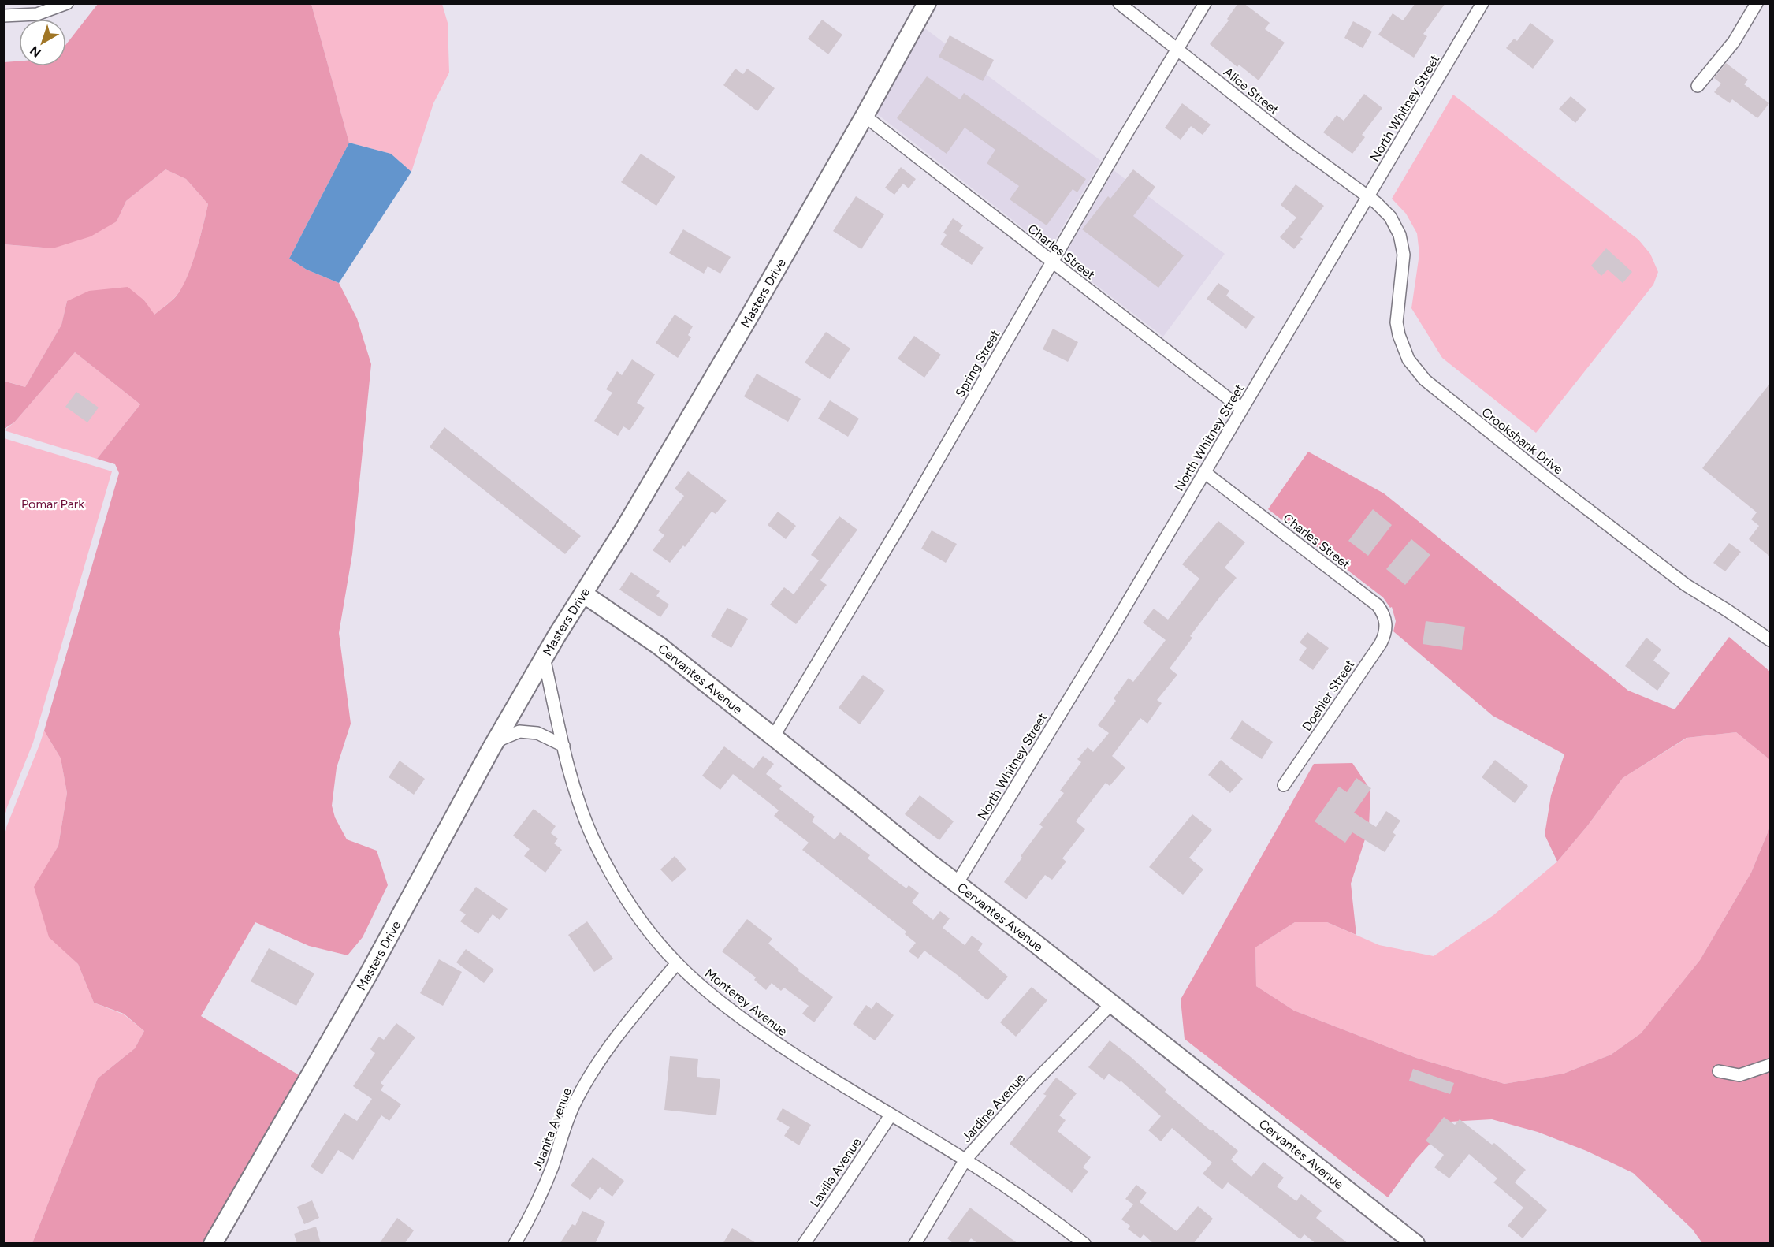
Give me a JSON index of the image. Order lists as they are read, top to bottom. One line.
{"streets":{"street":["Alice Street","North Whitney Street","Charles Street","Masters Drive","Spring Street","Crookshank Drive","Cervantes Avenue","Doehler Street","Monterey Avenue","Jardine Avenue","Juanita Avenue","Lavilla Avenue"]},"crossings":[["Alice Street","North Whitney Street"],["Alice Street","Spring Street"],["Alice Street","Crookshank Drive"],["North Whitney Street","Charles Street"],["North Whitney Street","Crookshank Drive"],["North Whitney Street","Cervantes Avenue"],["Charles Street","Masters Drive"],["Charles Street","Spring Street"],["Charles Street","Doehler Street"],["Masters Drive","Cervantes Avenue"],["Masters Drive","Monterey Avenue"],["Spring Street","Cervantes Avenue"],["Cervantes Avenue","Jardine Avenue"],["Monterey Avenue","Jardine Avenue"],["Monterey Avenue","Juanita Avenue"],["Monterey Avenue","Lavilla Avenue"]],"parks":["Pomar Park"],"north":"bottom left"}
